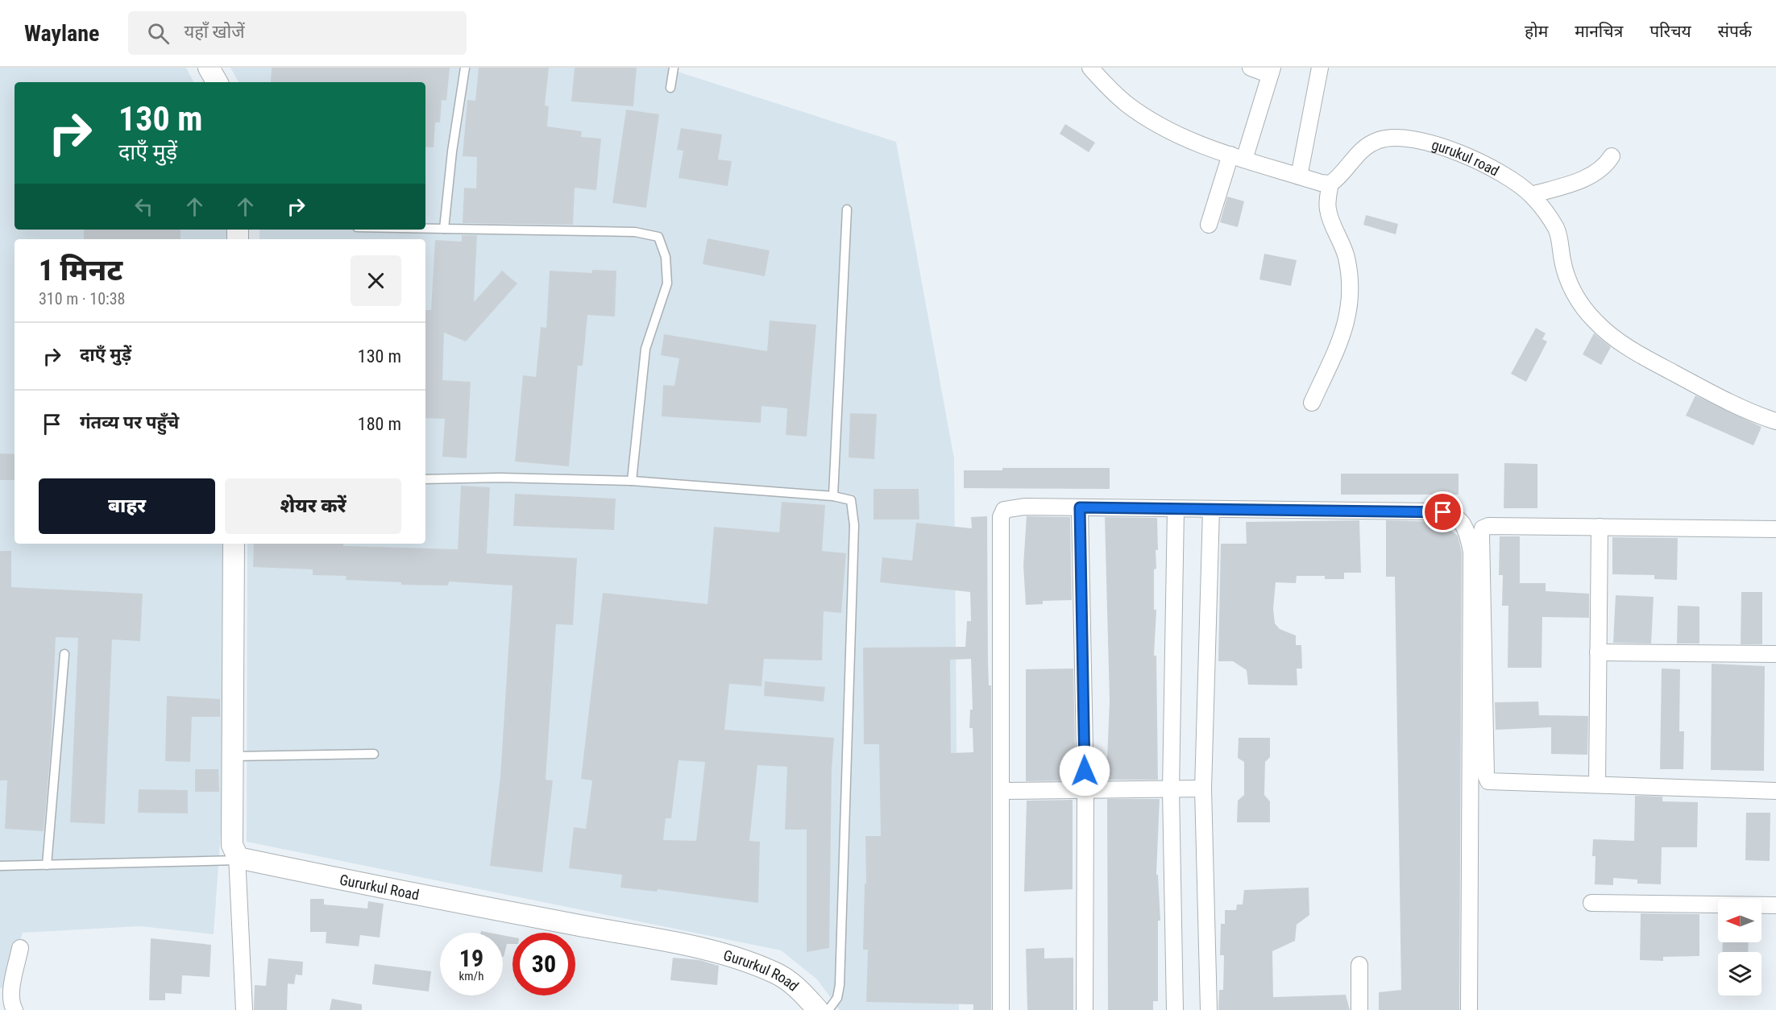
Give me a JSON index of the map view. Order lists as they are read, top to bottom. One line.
{"streets":{"street":["gurukul road","Gururkul Road"]},"north":"left","page":{"header":"Waylane","search":"यहाँ खोजें","nav":["होम","मानचित्र","परिचय","संपर्क"],"turn":["130 m","दाएँ मुड़ें"],"heading":["1 मिनट","310 m · 10:38"],"list":[{"name":"दाएँ मुड़ें","value":"130 m"},{"name":"गंतव्य पर पहुँचे","value":"180 m"}],"buttons":["बाहर","शेयर करें"],"speed":"19 km/h","limit":"30"}}
